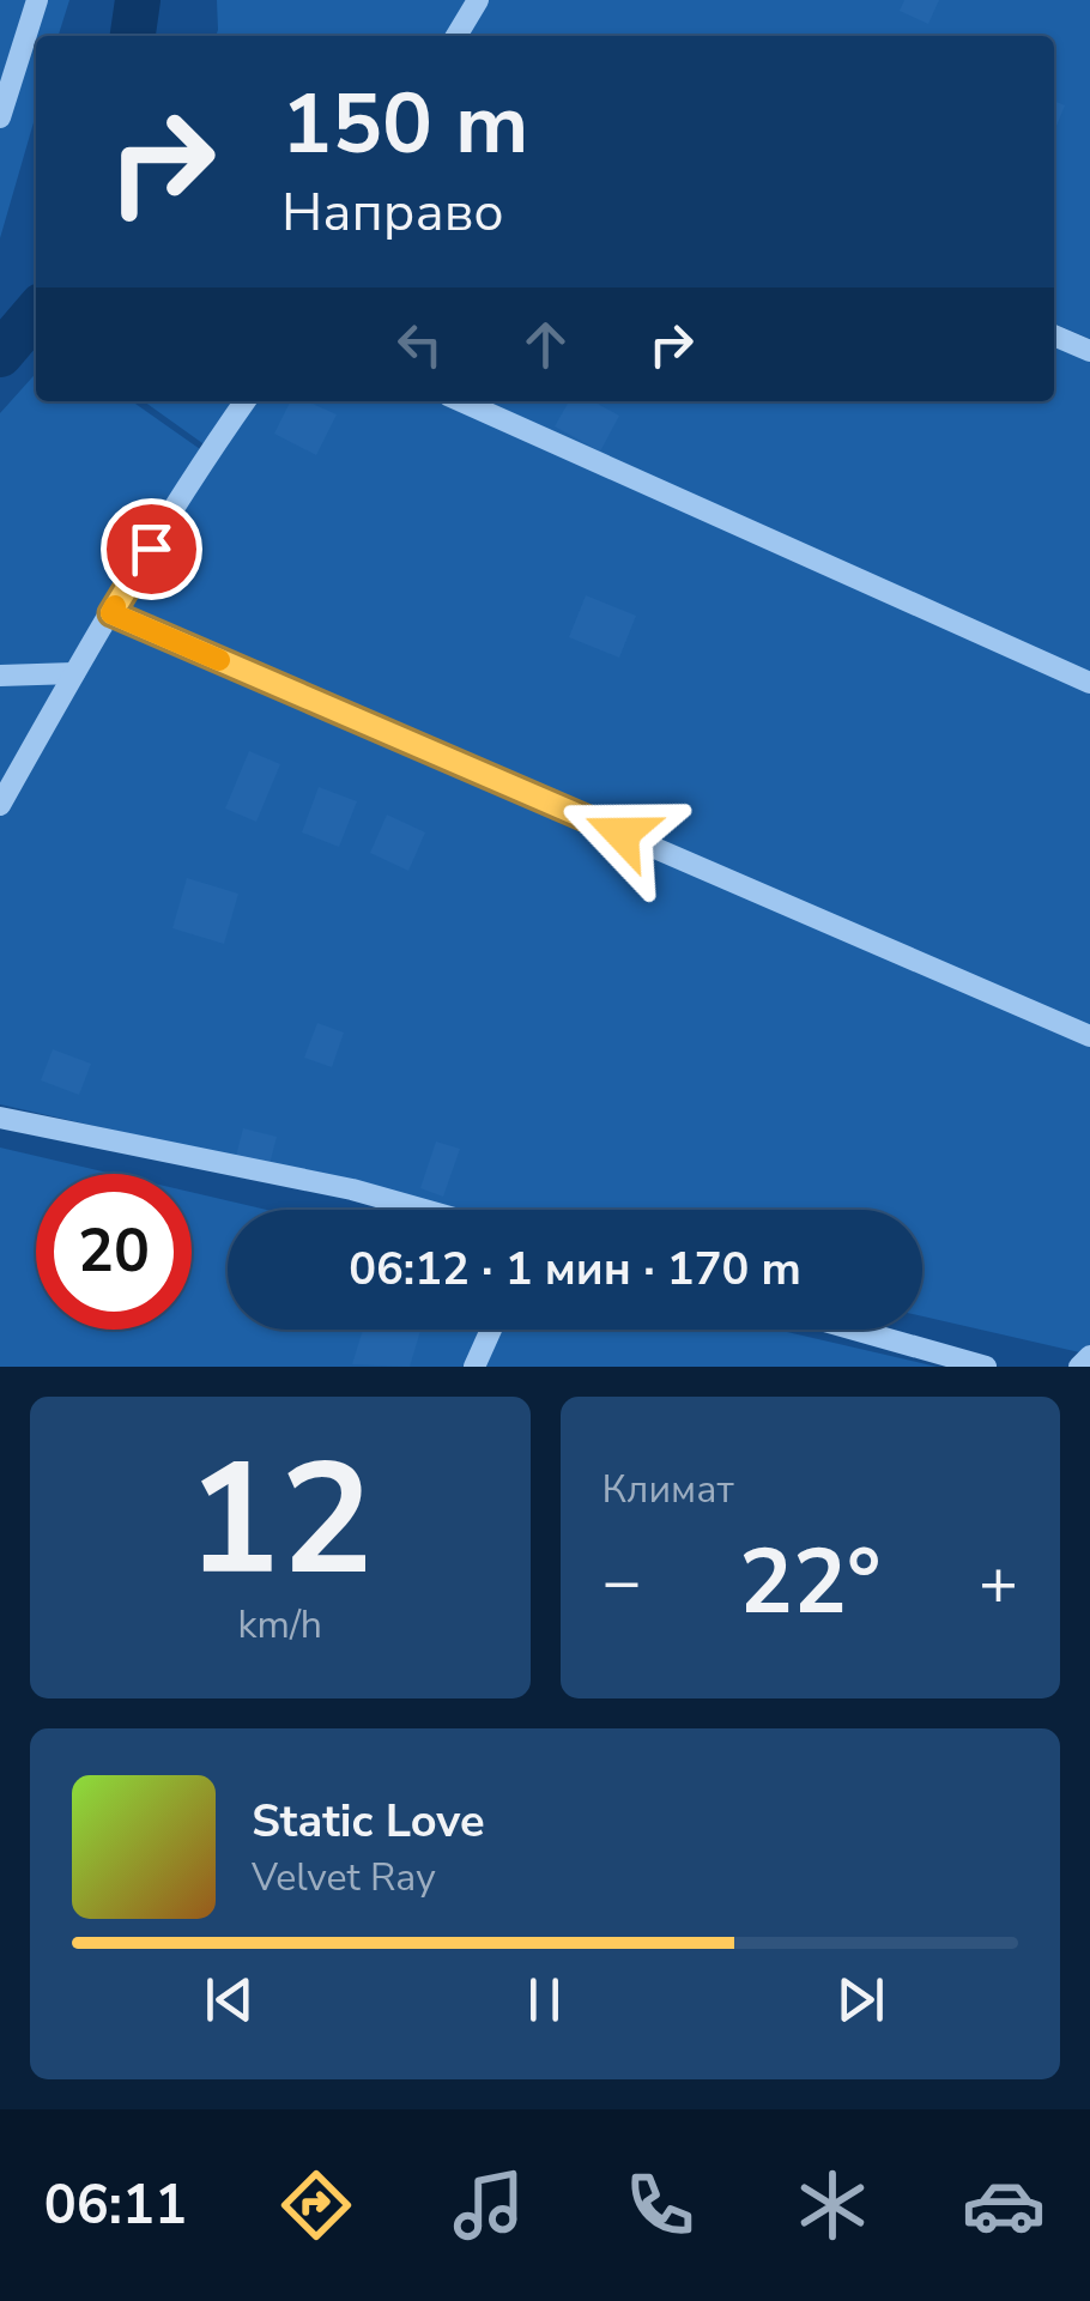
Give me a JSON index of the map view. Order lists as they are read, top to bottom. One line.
{"page":{"turn":["150 m","Направо"],"limit":"20","trip":"06:12 · 1 мин · 170 m","tile":[["12","km/h"],"Климат"],"heat":["−","22°","+"],"song":["Static Love","Velvet Ray"],"tabs":"06:11"}}
